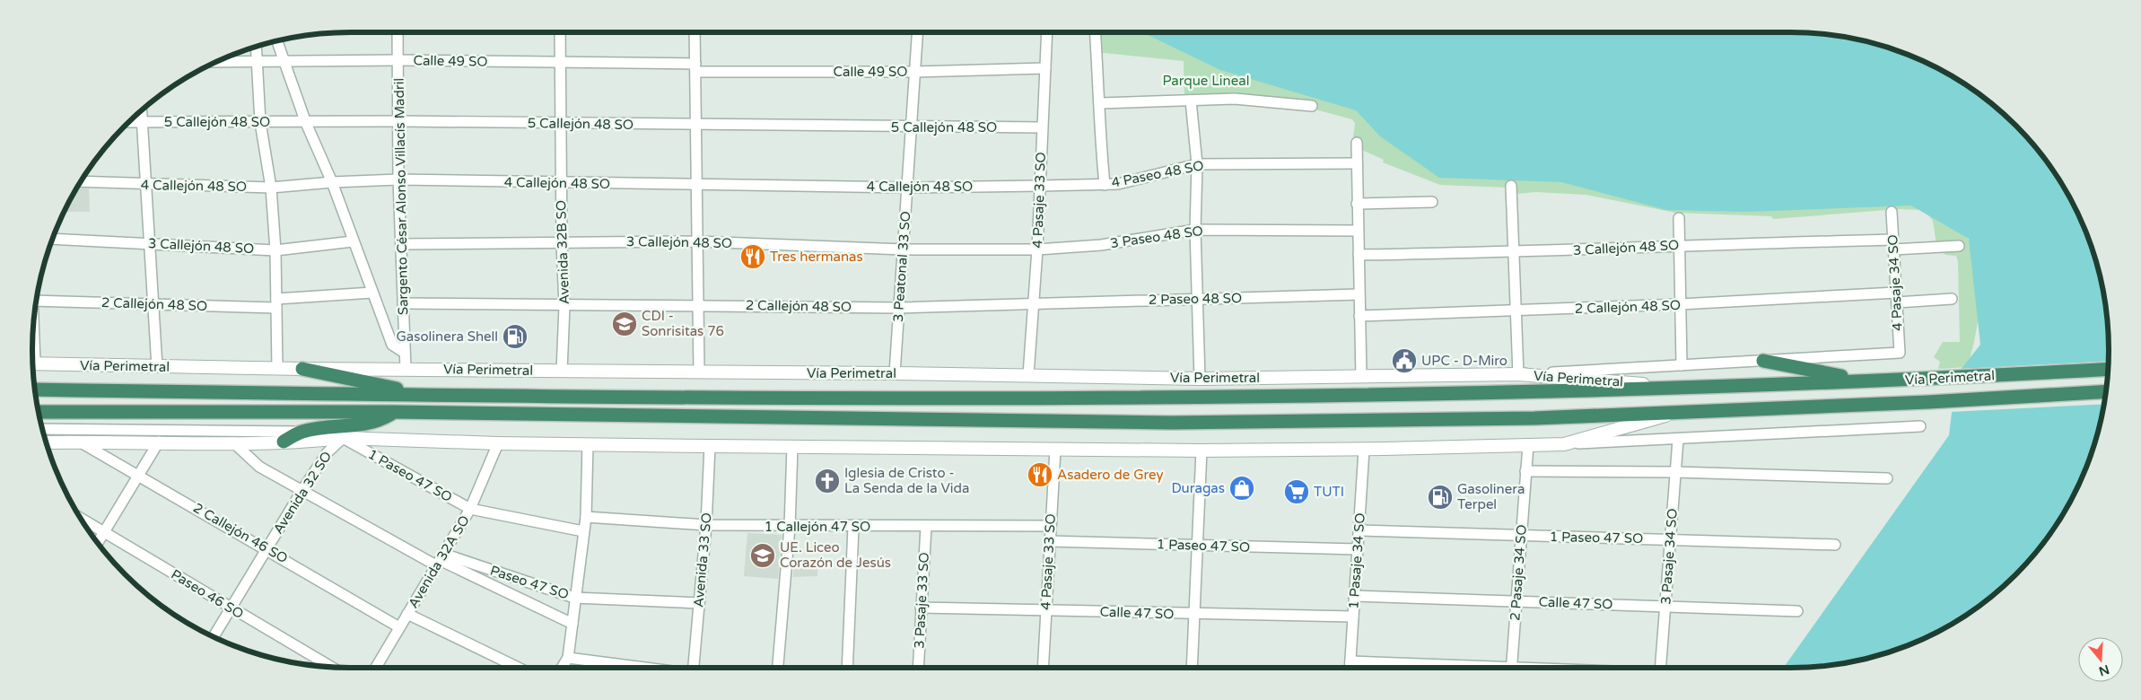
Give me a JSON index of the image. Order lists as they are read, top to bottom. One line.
{"streets":{"highway":["Vía Perimetral"],"street":["Calle 49 SO","5 Callejón 48 SO","4 Paseo 48 SO","4 Callejón 48 SO","Sargento César Alonso Villacís Madril","4 Pasaje 33 SO","3 Paseo 48 SO","3 Callejón 48 SO","Avenida 32B SO","3 Peatonal 33 SO","4 Pasaje 34 SO","2 Paseo 48 SO","2 Callejón 48 SO","1 Paseo 47 SO","Avenida 32 SO","1 Callejón 47 SO","2 Callejón 46 SO","3 Pasaje 34 SO","Avenida 33 SO","1 Pasaje 34 SO","Avenida 32A SO","2 Pasaje 34 SO","Paseo 47 SO","Paseo 46 SO","3 Pasaje 33 SO","Calle 47 SO"]},"crossings":[["Calle 49 SO","Sargento César Alonso Villacís Madril"],["Calle 49 SO","4 Pasaje 33 SO"],["Calle 49 SO","Avenida 32B SO"],["Calle 49 SO","3 Peatonal 33 SO"],["5 Callejón 48 SO","Sargento César Alonso Villacís Madril"],["5 Callejón 48 SO","4 Pasaje 33 SO"],["5 Callejón 48 SO","Avenida 32B SO"],["5 Callejón 48 SO","3 Peatonal 33 SO"],["4 Paseo 48 SO","4 Callejón 48 SO"],["4 Paseo 48 SO","4 Pasaje 33 SO"],["4 Callejón 48 SO","Sargento César Alonso Villacís Madril"],["4 Callejón 48 SO","4 Pasaje 33 SO"],["4 Callejón 48 SO","Avenida 32B SO"],["4 Callejón 48 SO","3 Peatonal 33 SO"],["Sargento César Alonso Villacís Madril","3 Callejón 48 SO"],["Sargento César Alonso Villacís Madril","2 Callejón 48 SO"],["Sargento César Alonso Villacís Madril","Vía Perimetral"],["4 Pasaje 33 SO","3 Paseo 48 SO"],["4 Pasaje 33 SO","3 Callejón 48 SO"],["4 Pasaje 33 SO","2 Paseo 48 SO"],["4 Pasaje 33 SO","2 Callejón 48 SO"],["4 Pasaje 33 SO","Vía Perimetral"],["4 Pasaje 33 SO","1 Paseo 47 SO"],["4 Pasaje 33 SO","1 Callejón 47 SO"],["4 Pasaje 33 SO","Calle 47 SO"],["3 Paseo 48 SO","3 Callejón 48 SO"],["3 Callejón 48 SO","Avenida 32B SO"],["3 Callejón 48 SO","3 Peatonal 33 SO"],["3 Callejón 48 SO","4 Pasaje 34 SO"],["Avenida 32B SO","2 Callejón 48 SO"],["Avenida 32B SO","Vía Perimetral"],["3 Peatonal 33 SO","2 Callejón 48 SO"],["3 Peatonal 33 SO","Vía Perimetral"],["4 Pasaje 34 SO","2 Callejón 48 SO"],["2 Paseo 48 SO","2 Callejón 48 SO"],["Vía Perimetral","1 Paseo 47 SO"],["Vía Perimetral","Avenida 32 SO"],["Vía Perimetral","2 Callejón 46 SO"],["Vía Perimetral","Avenida 33 SO"],["Vía Perimetral","1 Pasaje 34 SO"],["Vía Perimetral","Avenida 32A SO"],["Vía Perimetral","2 Pasaje 34 SO"],["Vía Perimetral","Paseo 47 SO"],["1 Paseo 47 SO","Avenida 32 SO"],["1 Paseo 47 SO","3 Pasaje 34 SO"],["1 Paseo 47 SO","1 Pasaje 34 SO"],["1 Paseo 47 SO","Avenida 32A SO"],["1 Paseo 47 SO","2 Pasaje 34 SO"],["Avenida 32 SO","2 Callejón 46 SO"],["Avenida 32 SO","Paseo 47 SO"],["Avenida 32 SO","Paseo 46 SO"],["1 Callejón 47 SO","Avenida 33 SO"],["1 Callejón 47 SO","3 Pasaje 33 SO"],["2 Callejón 46 SO","Avenida 32A SO"],["3 Pasaje 34 SO","Calle 47 SO"],["Avenida 33 SO","Paseo 47 SO"],["1 Pasaje 34 SO","Calle 47 SO"],["Avenida 32A SO","Paseo 47 SO"],["2 Pasaje 34 SO","Calle 47 SO"],["3 Pasaje 33 SO","Calle 47 SO"]],"parks":["Parque Lineal"],"places":{"restaurant":["Tres hermanas","Asadero de Grey"],"school or university":["CDI - Sonrisitas 76","UE. Liceo Corazón de Jesús"],"fuel station":["Gasolinera Shell","Gasolinera Terpel"],"public building":["UPC - D-Miro"],"church":["Iglesia de Cristo - La Senda de la Vida"],"shop":["Duragas"],"supermarket":["TUTI"]},"north":"bottom"}
